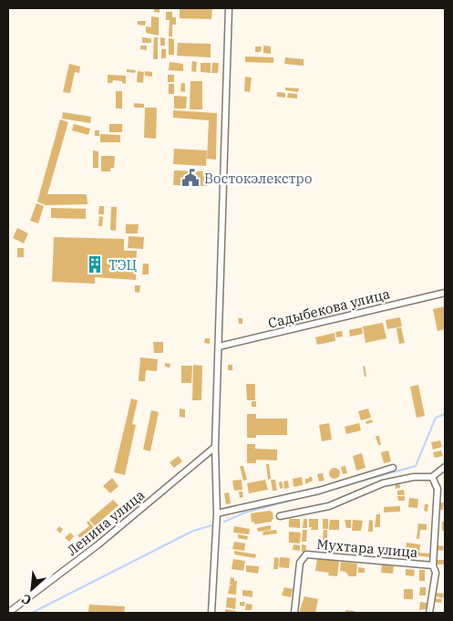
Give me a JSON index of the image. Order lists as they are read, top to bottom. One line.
{"streets":{"street":["Садыбекова улица","Ленина улица","Мухтара улица"]},"places":{"public building":["Востокэлекстро"],"building":["ТЭЦ"]},"north":"bottom left"}
